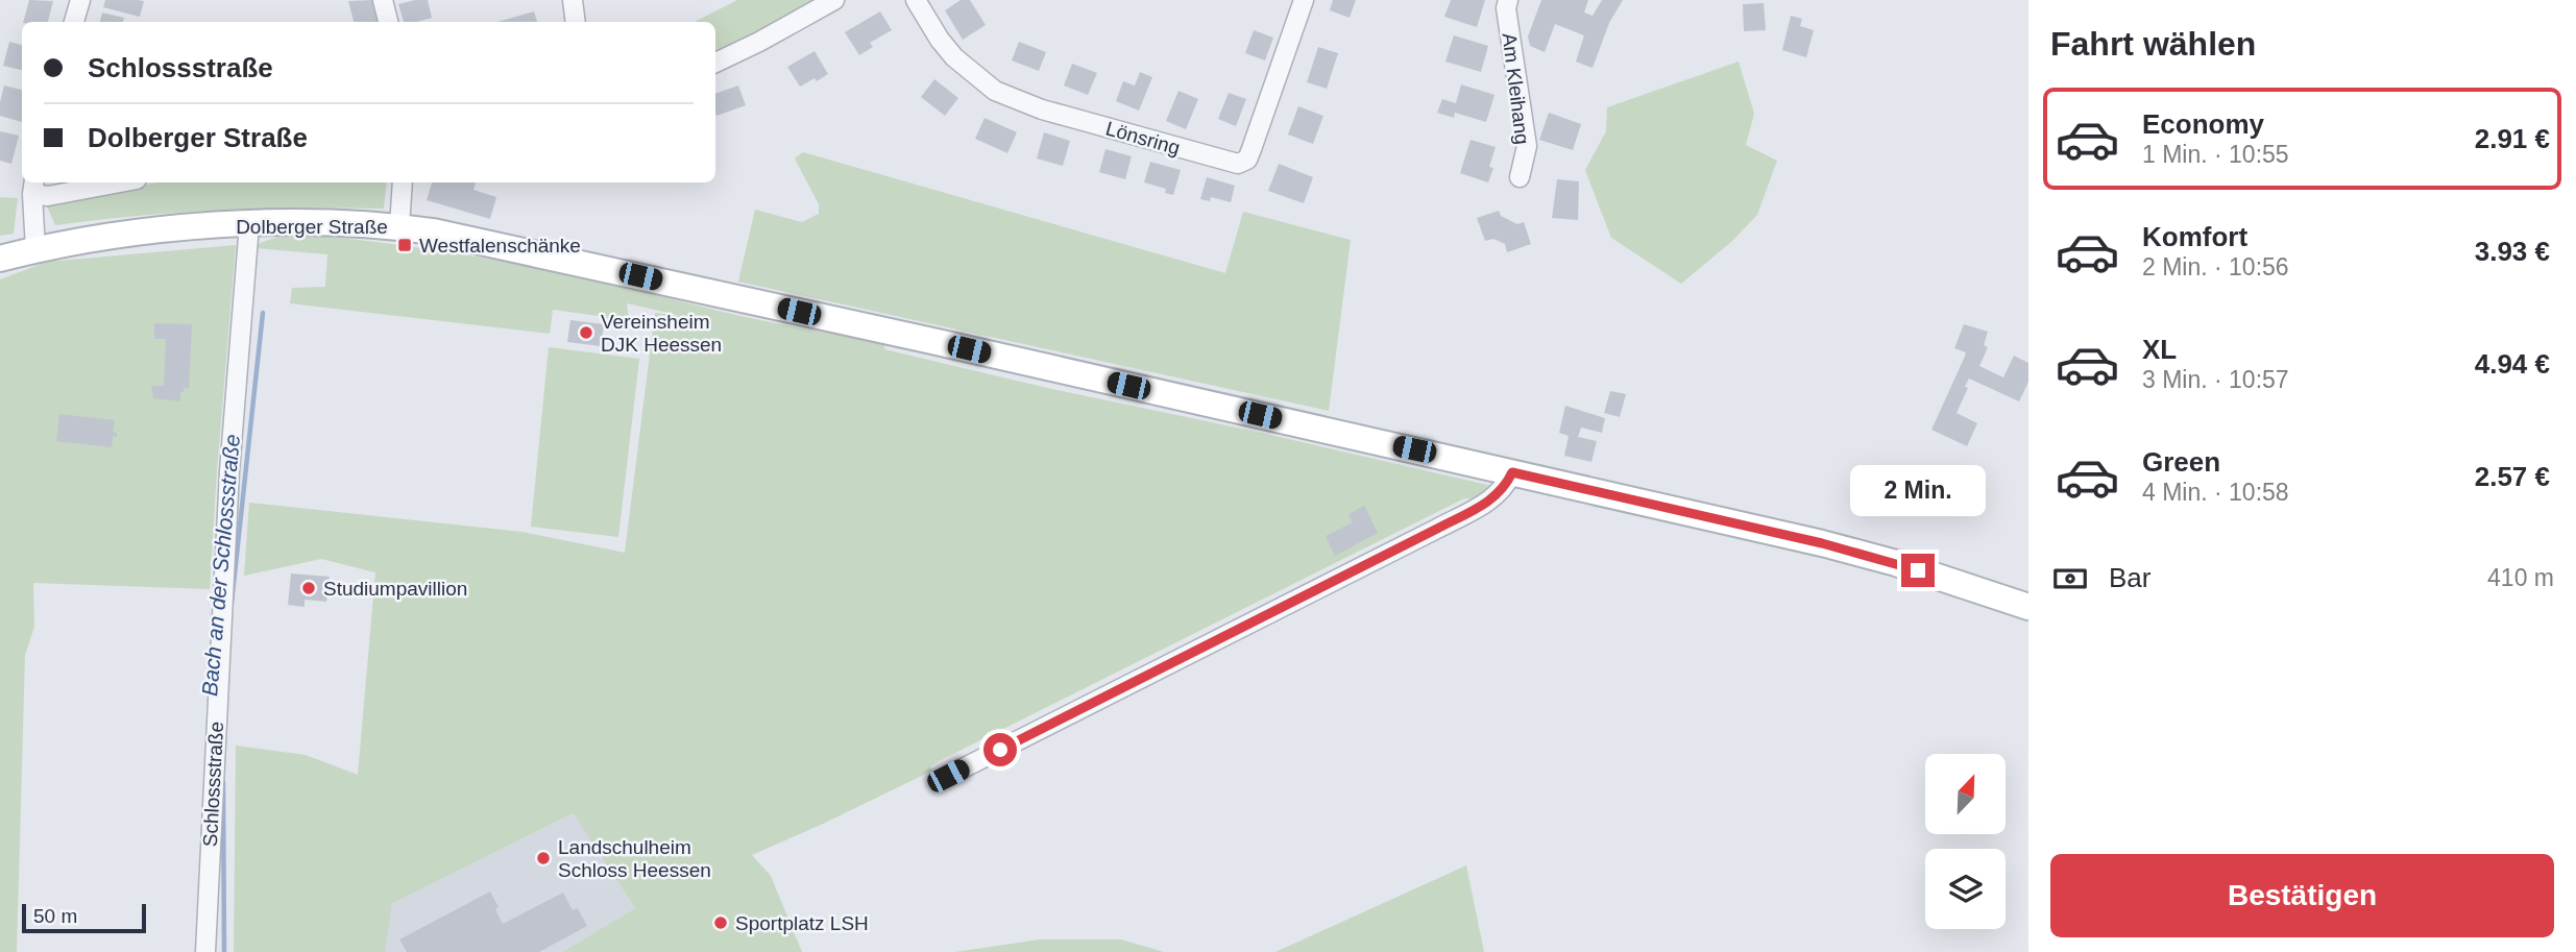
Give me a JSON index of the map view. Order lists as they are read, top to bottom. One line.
{"streets":{"main road":["Dolberger Straße"],"street":["Am Kleihang","Lönsring","Schlossstraße"]},"crossings":[["Dolberger Straße","Schlossstraße"]],"water":["Bach an der Schlossstraße"],"places":{"transit":["Westfalenschänke"],"other":["Vereinsheim DJK Heessen","Studiumpavillion","Landschulheim Schloss Heessen","Sportplatz LSH"]},"scale_bar":"50 m","north":"top right","page":{"heading":"Fahrt wählen","banner":["Schlossstraße","Dolberger Straße"],"list":[{"name":"Economy","note":"1 Min. · 10:55","value":"2.91 €"},{"name":"Komfort","note":"2 Min. · 10:56","value":"3.93 €"},{"name":"XL","note":"3 Min. · 10:57","value":"4.94 €"},{"name":"Green","note":"4 Min. · 10:58","value":"2.57 €"}],"bubble":"2 Min.","pay":["Bar","410 m"],"buttons":"Bestätigen","scale":"50 m"}}
